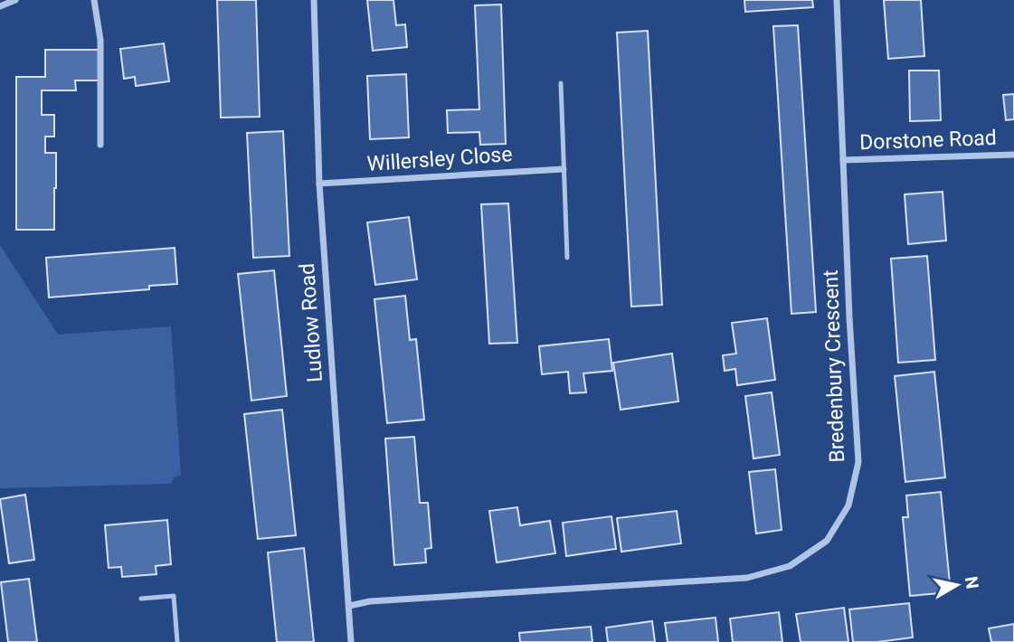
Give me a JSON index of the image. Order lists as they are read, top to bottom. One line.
{"streets":{"street":["Dorstone Road","Willersley Close","Ludlow Road","Bredenbury Crescent"]},"crossings":[["Dorstone Road","Bredenbury Crescent"],["Willersley Close","Ludlow Road"],["Ludlow Road","Bredenbury Crescent"]],"north":"right"}
